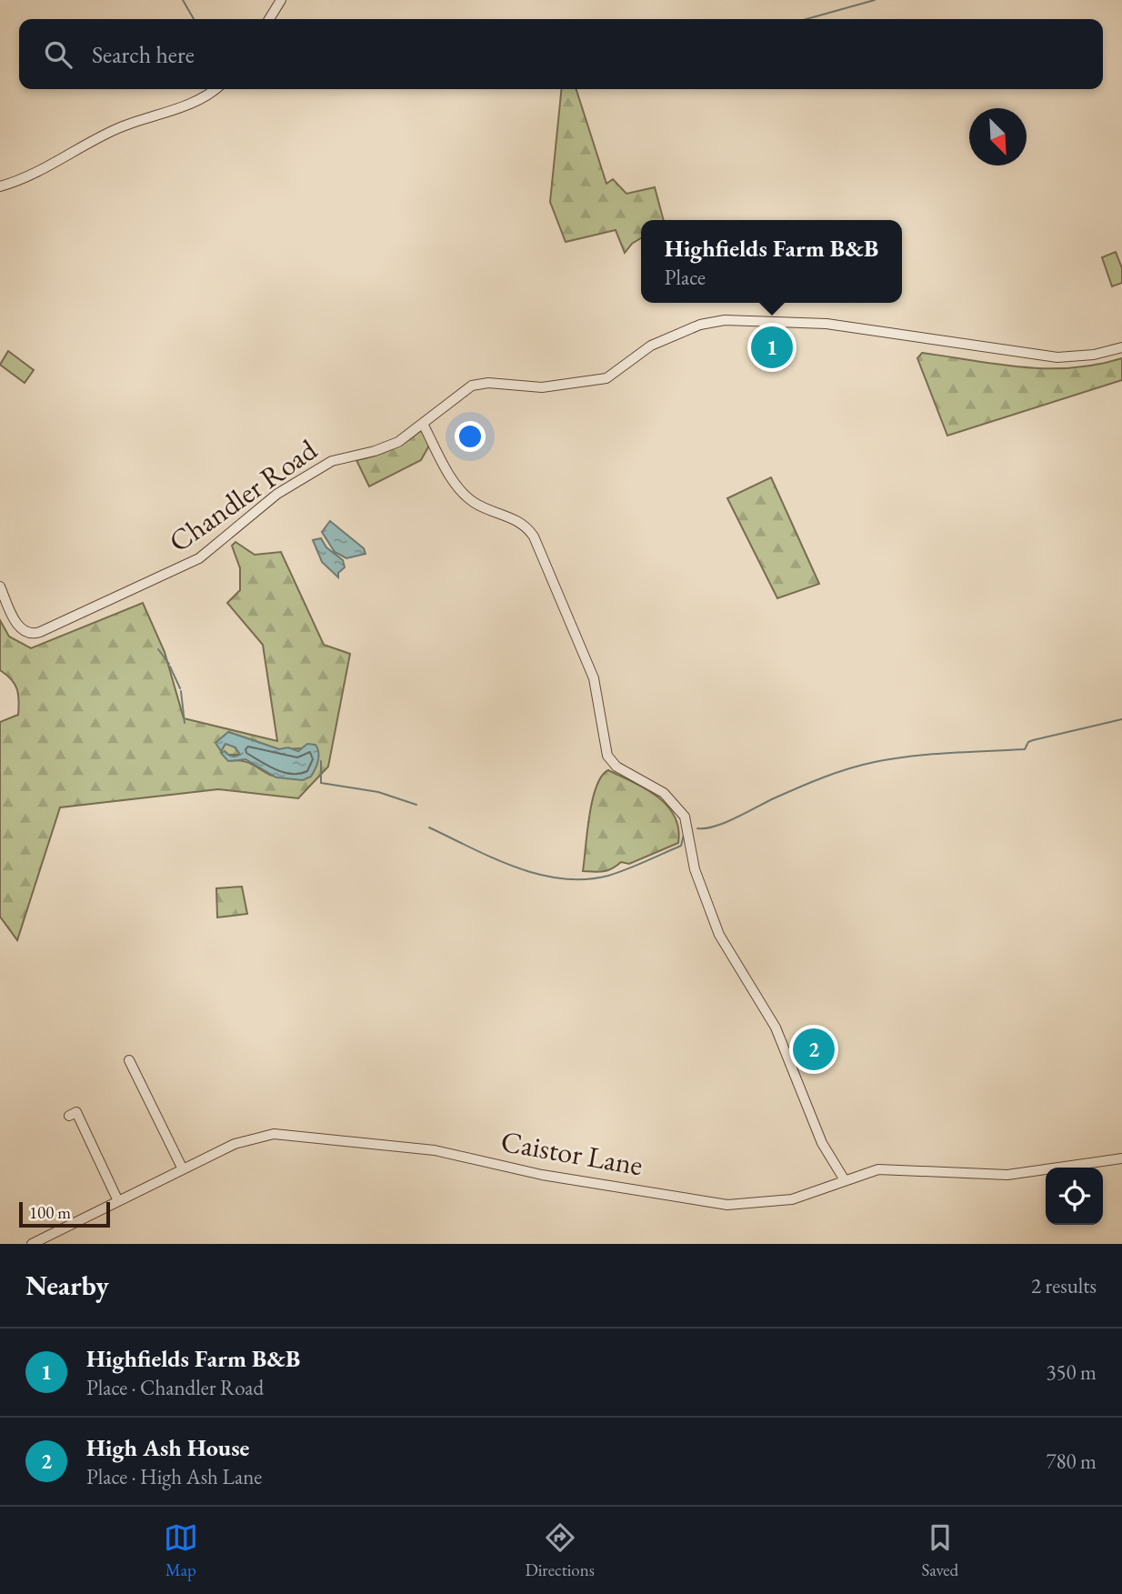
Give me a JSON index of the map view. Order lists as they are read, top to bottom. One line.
{"streets":{"street":["Chandler Road","Caistor Lane"]},"scale_bar":"100 m","north":"bottom right","page":{"search":"Search here","popup":["Highfields Farm B&B","Place"],"pins":["1","2"],"scale":"100 m","heading":["Nearby","2 results"],"list":[{"mark":"1","name":"Highfields Farm B&B","note":"Place · Chandler Road","value":"350 m"},{"mark":"2","name":"High Ash House","note":"Place · High Ash Lane","value":"780 m"}],"nav":["Map","Directions","Saved"]}}
